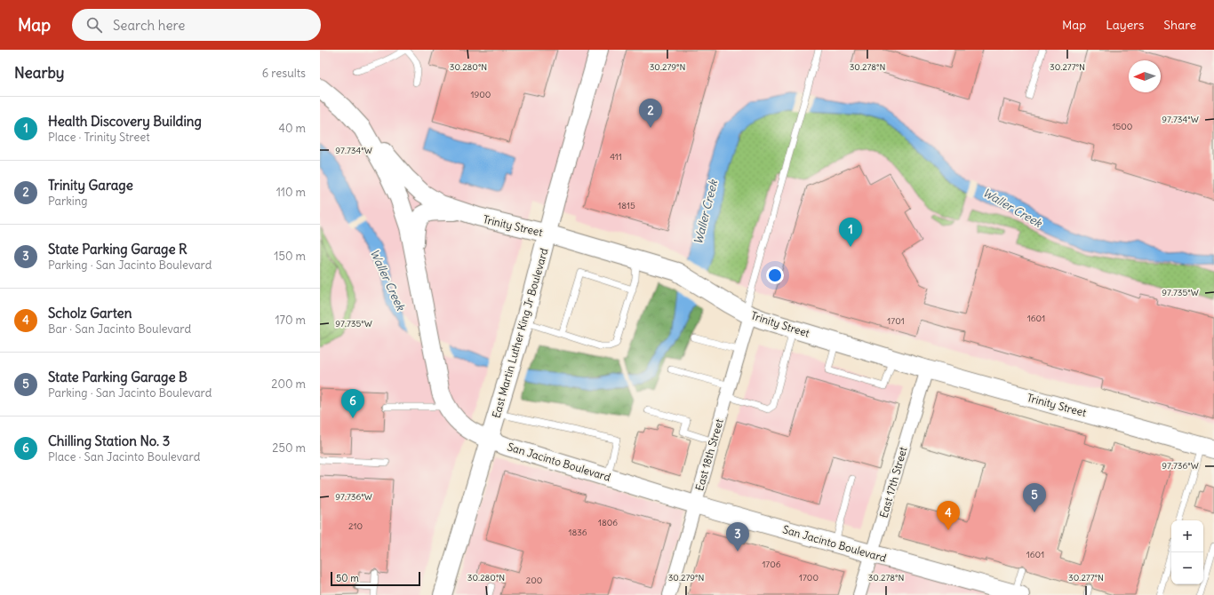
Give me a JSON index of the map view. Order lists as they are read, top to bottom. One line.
{"streets":{"main road":["Trinity Street","East Martin Luther King Jr Boulevard","San Jacinto Boulevard"],"street":["East 18th Street","East 17th Street"]},"crossings":[["Trinity Street","East Martin Luther King Jr Boulevard"],["Trinity Street","East 18th Street"],["Trinity Street","San Jacinto Boulevard"],["Trinity Street","East 17th Street"],["East Martin Luther King Jr Boulevard","San Jacinto Boulevard"],["East 18th Street","San Jacinto Boulevard"],["San Jacinto Boulevard","East 17th Street"]],"water":["Waller Creek"],"house_numbers":["1900","1500","411","1815","1601","1701","1806","210","1836","1601","1706","1700","200"],"scale_bar":"50 m","north":"left","page":{"header":"Map","search":"Search here","nav":["Map","Layers","Share"],"heading":["Nearby","6 results"],"list":[{"mark":"1","name":"Health Discovery Building","note":"Place · Trinity Street","value":"40 m"},{"mark":"2","name":"Trinity Garage","note":"Parking","value":"110 m"},{"mark":"3","name":"State Parking Garage R","note":"Parking · San Jacinto Boulevard","value":"150 m"},{"mark":"4","name":"Scholz Garten","note":"Bar · San Jacinto Boulevard","value":"170 m"},{"mark":"5","name":"State Parking Garage B","note":"Parking · San Jacinto Boulevard","value":"200 m"},{"mark":"6","name":"Chilling Station No. 3","note":"Place · San Jacinto Boulevard","value":"250 m"}],"pins":["2","1","6","5","4","3"],"map_buttons":["+","−"],"scale":"50 m"},"coordinates":["30.280°N","30.279°N","30.278°N","30.277°N","97.734°W","97.735°W","97.736°W"]}
